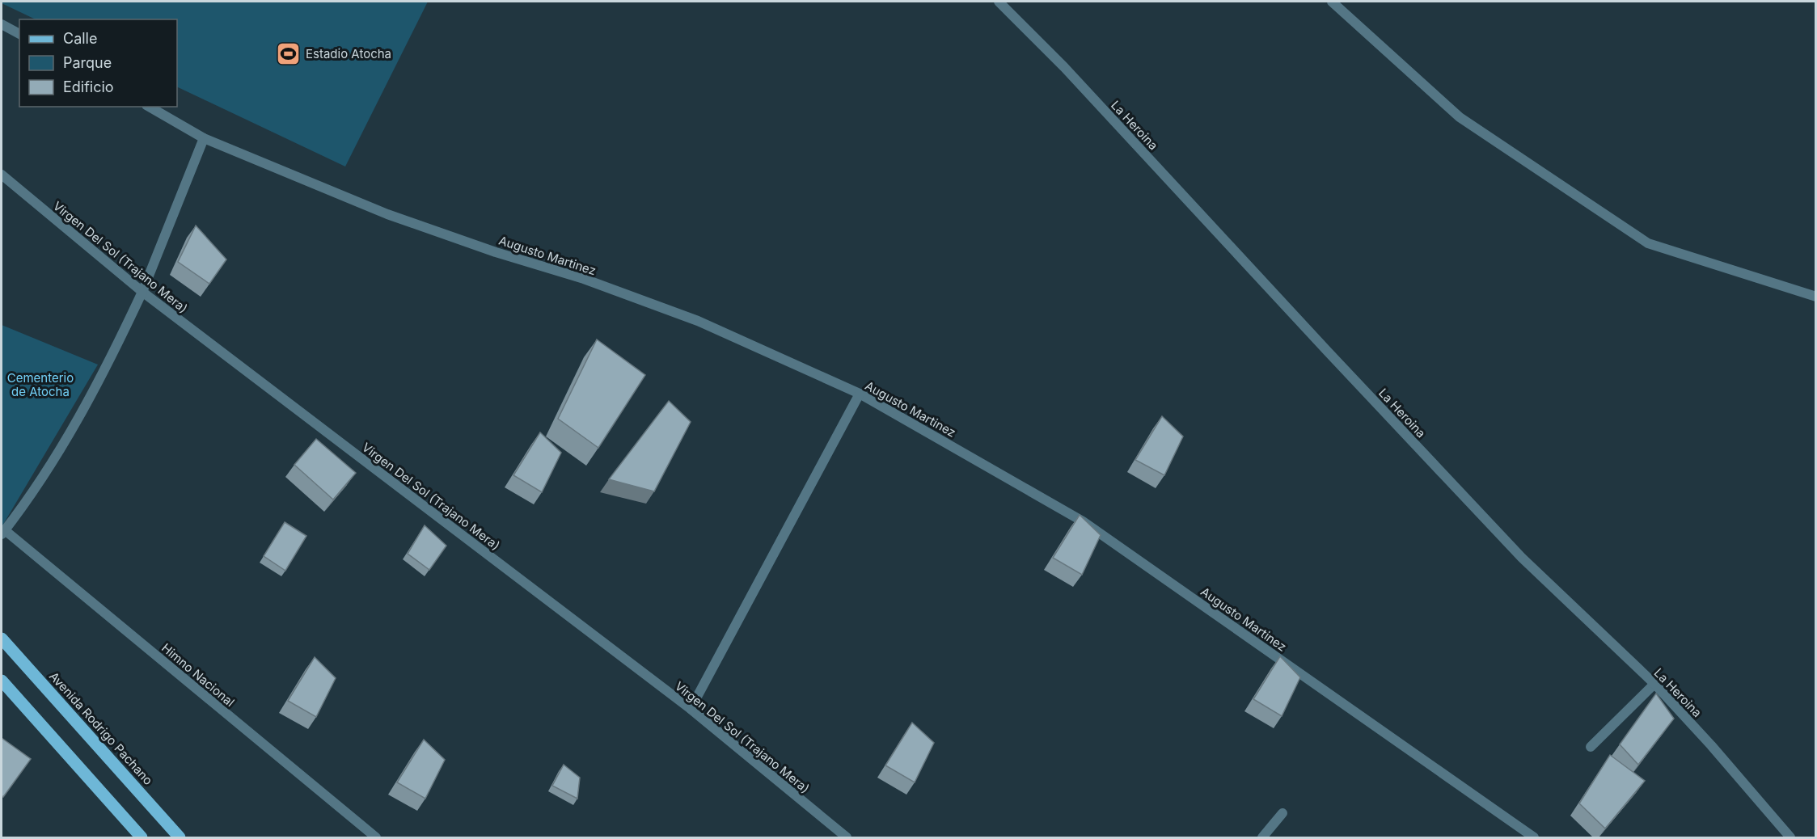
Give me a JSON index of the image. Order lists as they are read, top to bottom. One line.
{"streets":{"main road":["Avenida Rodrigo Pachano"],"street":["La Heroina","Augusto Martinez","Virgen Del Sol (Trajano Mera)","Himno Nacional"]},"parks":["Cementerio de Atocha"],"places":{"sports":["Estadio Atocha"]},"legend":["Calle","Parque","Edificio"]}
